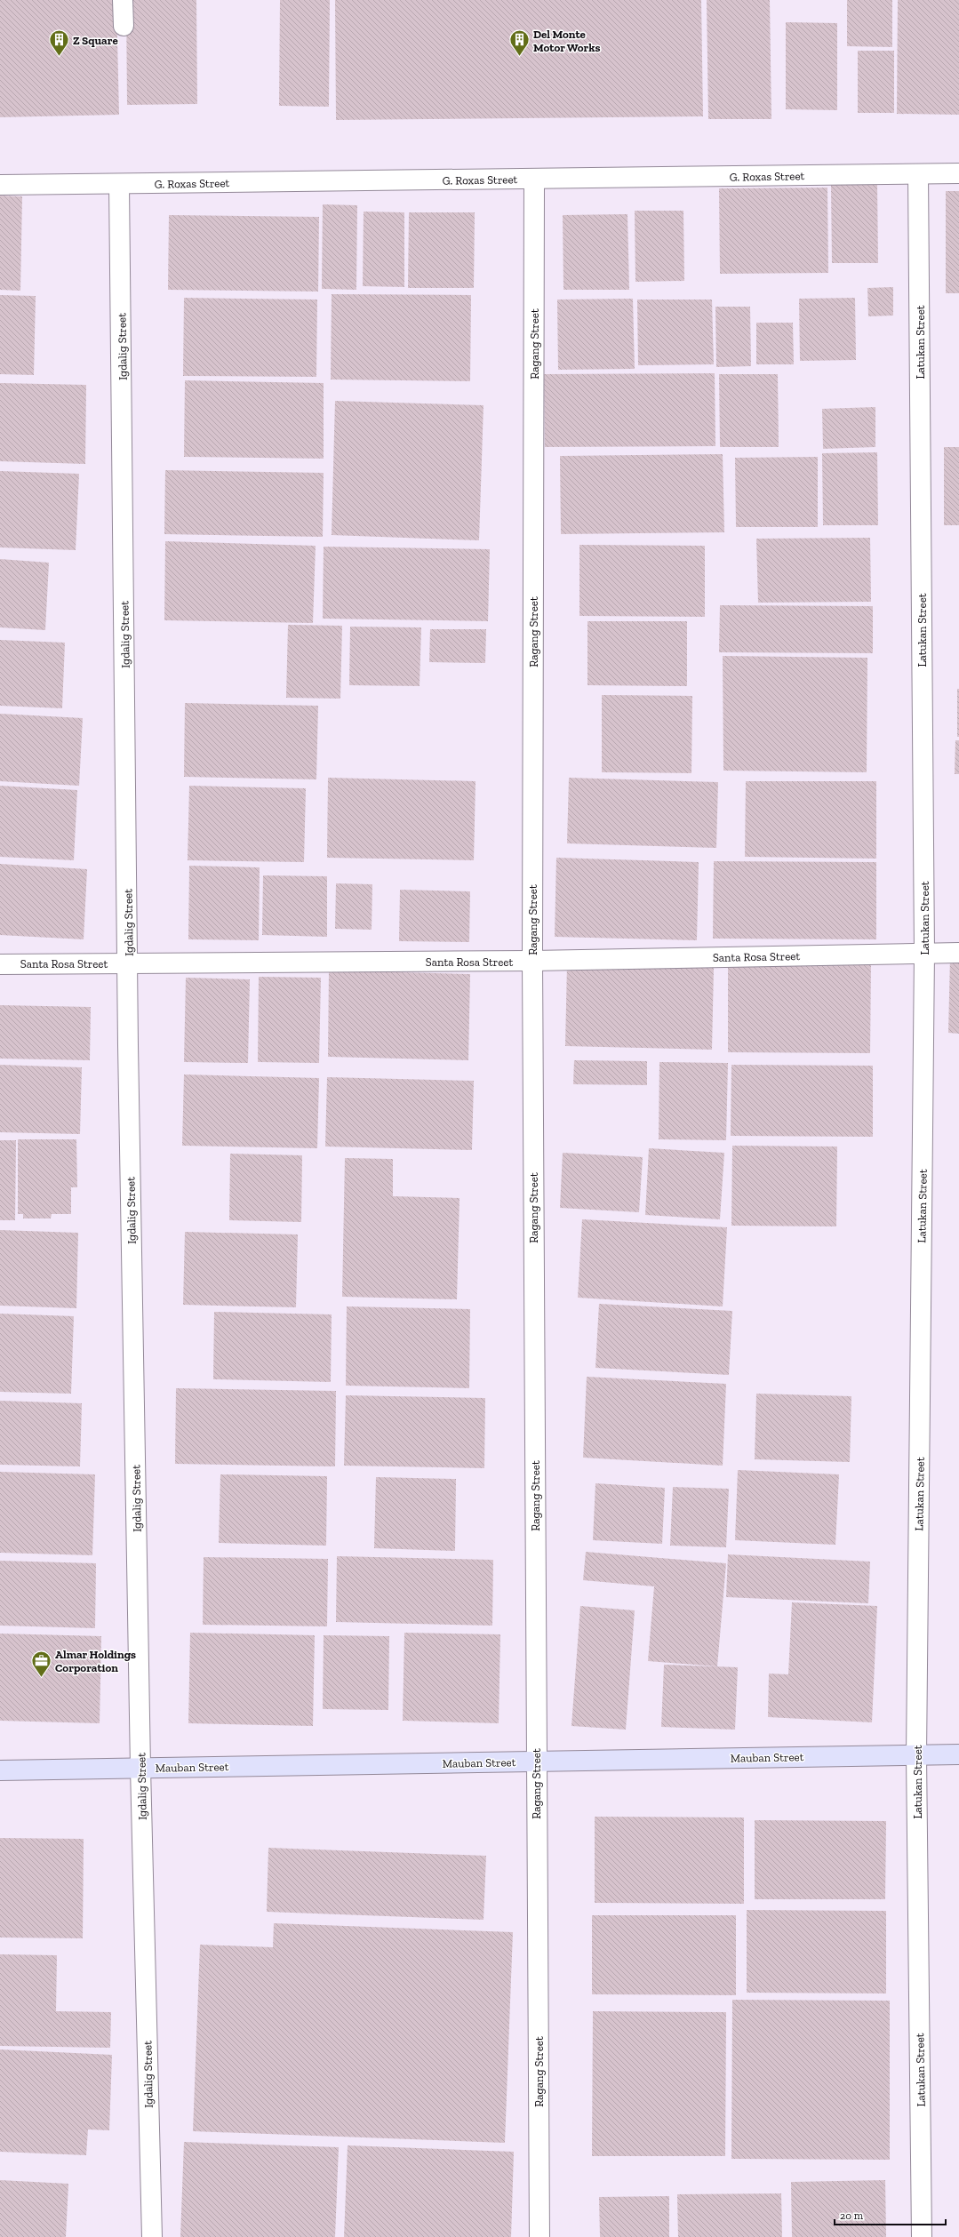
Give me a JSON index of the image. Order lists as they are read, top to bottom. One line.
{"streets":{"street":["G. Roxas Street","Latukan Street","Ragang Street","Igdalig Street","Santa Rosa Street","Mauban Street"]},"crossings":[["G. Roxas Street","Latukan Street"],["G. Roxas Street","Ragang Street"],["G. Roxas Street","Igdalig Street"],["Latukan Street","Santa Rosa Street"],["Latukan Street","Mauban Street"],["Ragang Street","Santa Rosa Street"],["Ragang Street","Mauban Street"],["Igdalig Street","Santa Rosa Street"],["Igdalig Street","Mauban Street"]],"places":{"building":["Z Square","Del Monte Motor Works"],"office":["Almar Holdings Corporation"]},"scale_bar":"20 m"}
